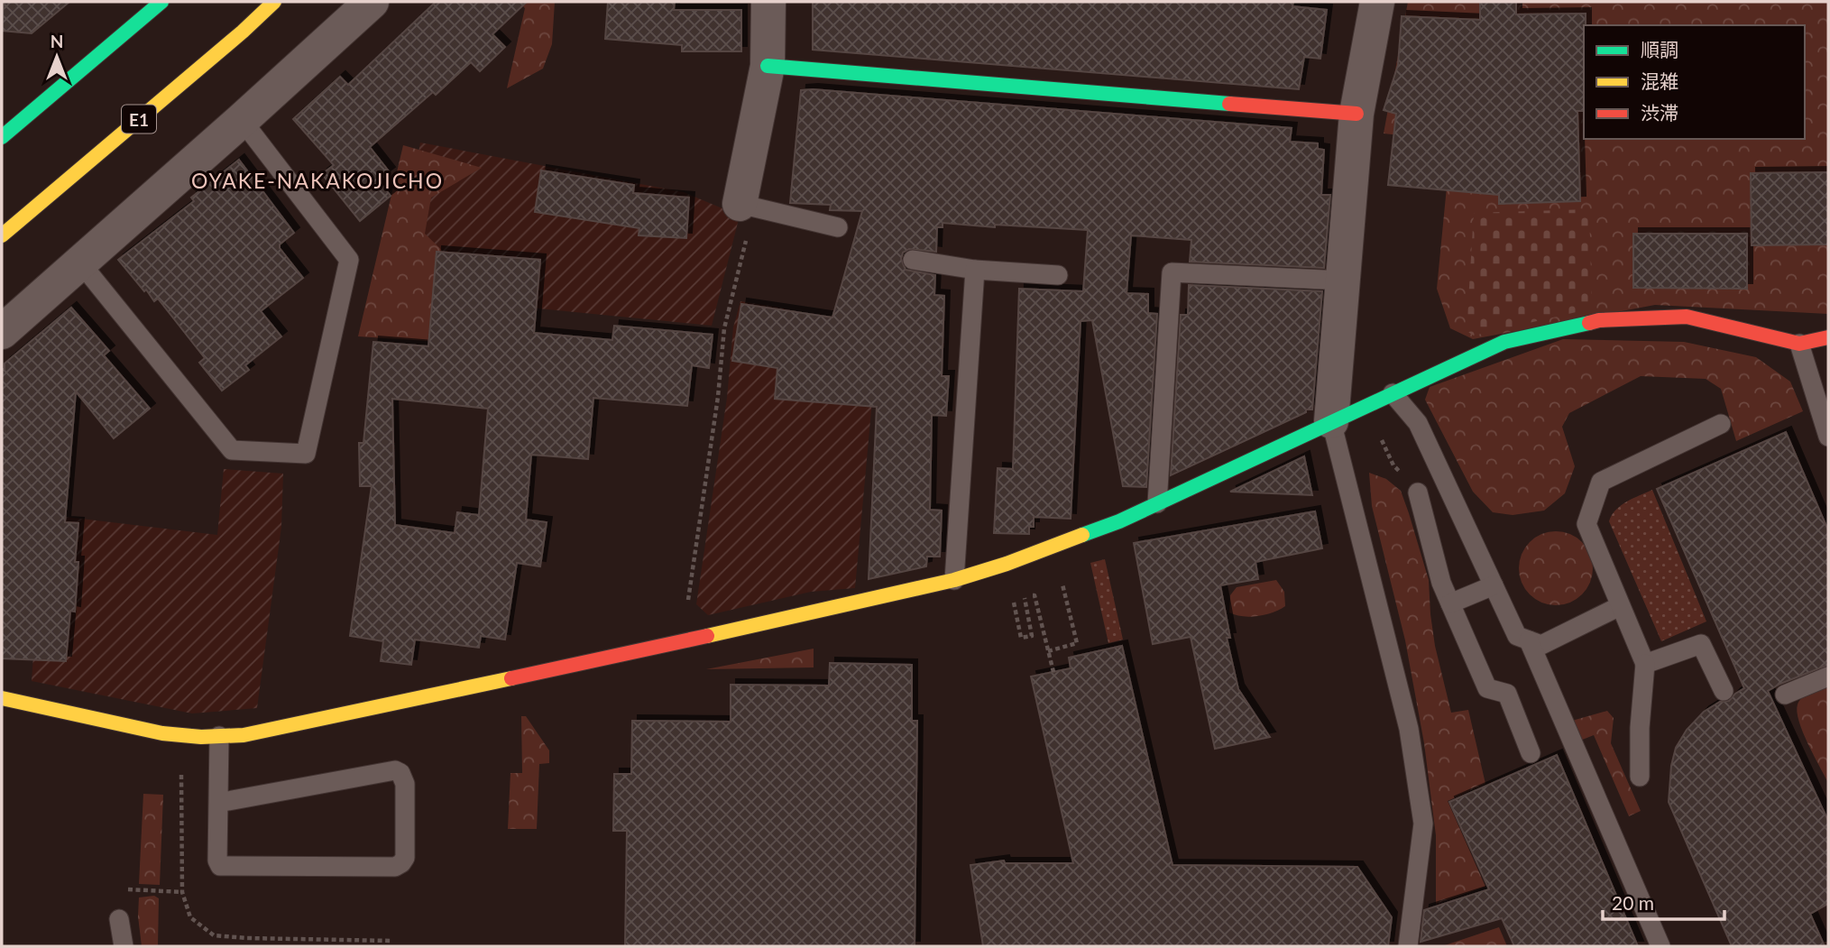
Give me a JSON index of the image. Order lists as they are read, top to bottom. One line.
{"streets":{"main road":["E1"]},"districts":["OYAKE-NAKAKOJICHO"],"legend":["順調","混雑","渋滞"],"scale_bar":"20 m","north":"top"}
